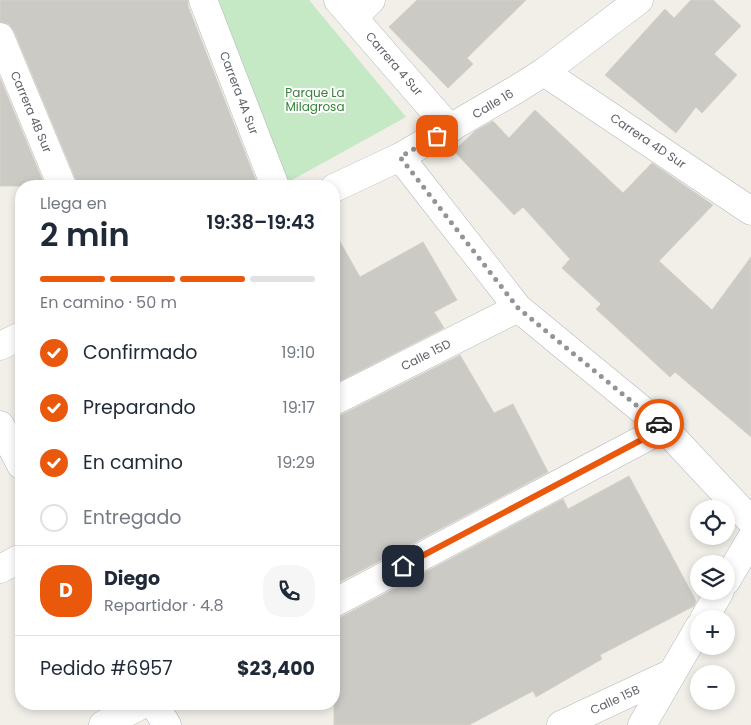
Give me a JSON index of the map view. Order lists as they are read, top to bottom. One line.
{"streets":{"street":["Carrera 4 Sur","Carrera 4A Sur","Calle 16","Carrera 4B Sur","Carrera 4D Sur","Calle 15D","Calle 15B"]},"crossings":[["Carrera 4 Sur","Calle 16"],["Calle 16","Carrera 4D Sur"]],"parks":["Parque La Milagrosa"],"page":{"heading":["2 min","Llega en","19:38–19:43"],"panel":["Diego","Repartidor · 4.8","Pedido #6957","$23,400"],"bar":"En camino · 50 m","list":[["Confirmado","19:10"],["Preparando","19:17"],["En camino","19:29"],"Entregado"],"map_buttons":["+","−"],"round":"D"}}
